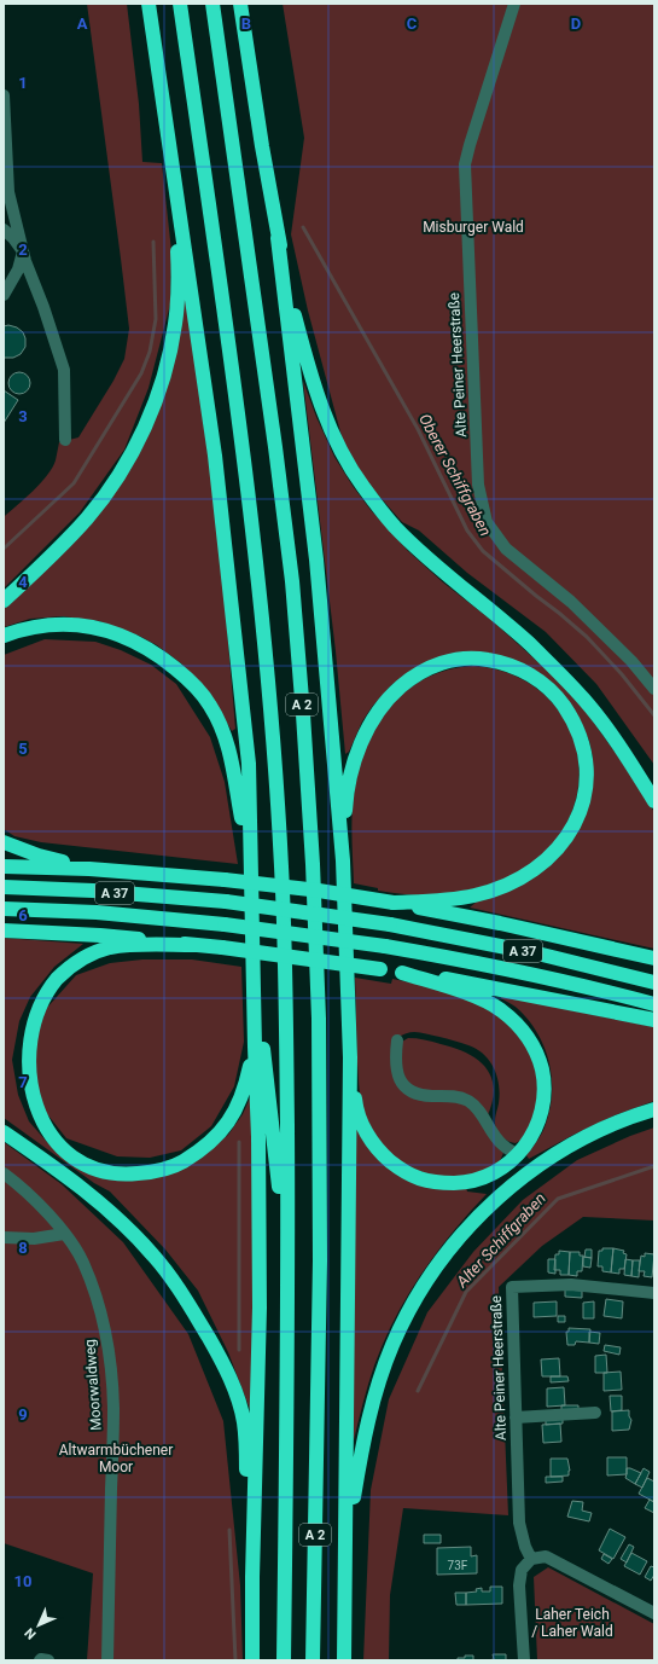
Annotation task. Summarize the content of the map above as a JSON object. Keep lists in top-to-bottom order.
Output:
{
  "streets": {
    "highway": ["A 2", "A 37"],
    "street": ["Alte Peiner Heerstraße", "Moorwaldweg"]
  },
  "water": ["Oberer Schiffgraben", "Alter Schiffgraben"],
  "parks": ["Misburger Wald", "Altwarmbüchener Moor", "Laher Teich / Laher Wald"],
  "house_numbers": ["73F"],
  "north": "bottom left",
  "grid": {
    "columns": [
      "A",
      "B",
      "C",
      "D"
    ],
    "rows": [
      "1",
      "2",
      "3",
      "4",
      "5",
      "6",
      "7",
      "8",
      "9",
      "10"
    ]
  }
}
